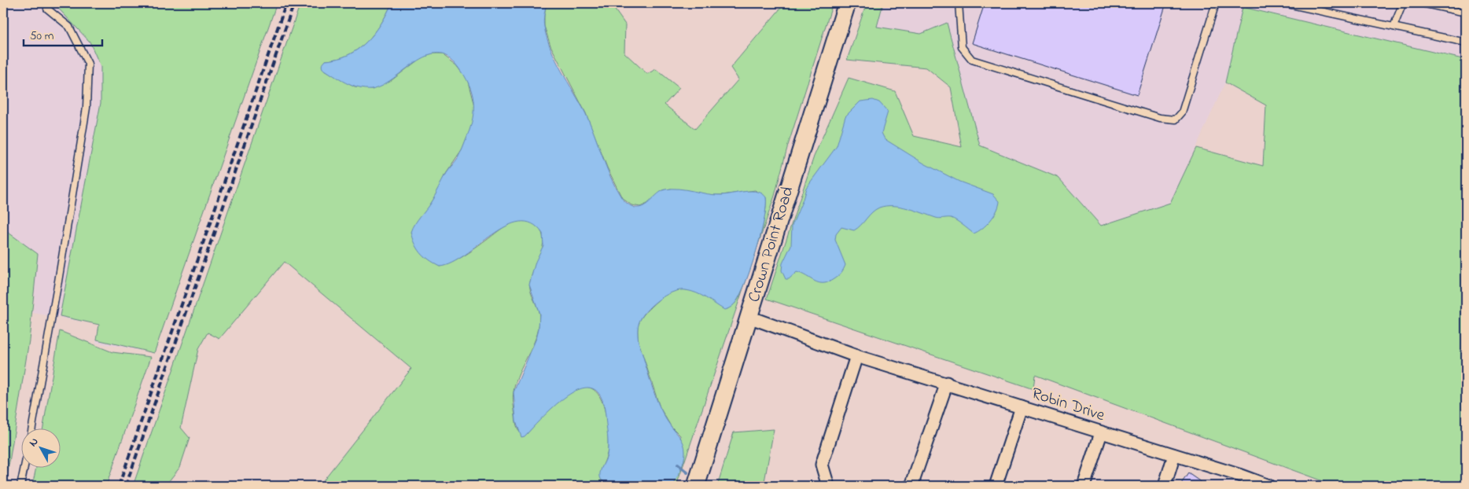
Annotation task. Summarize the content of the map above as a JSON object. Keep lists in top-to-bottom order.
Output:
{
  "streets": {
    "main road": ["Crown Point Road"],
    "street": ["Robin Drive"]
  },
  "crossings": [
    ["Crown Point Road", "Robin Drive"]
  ],
  "scale_bar": "50 m",
  "north": "top left"
}
